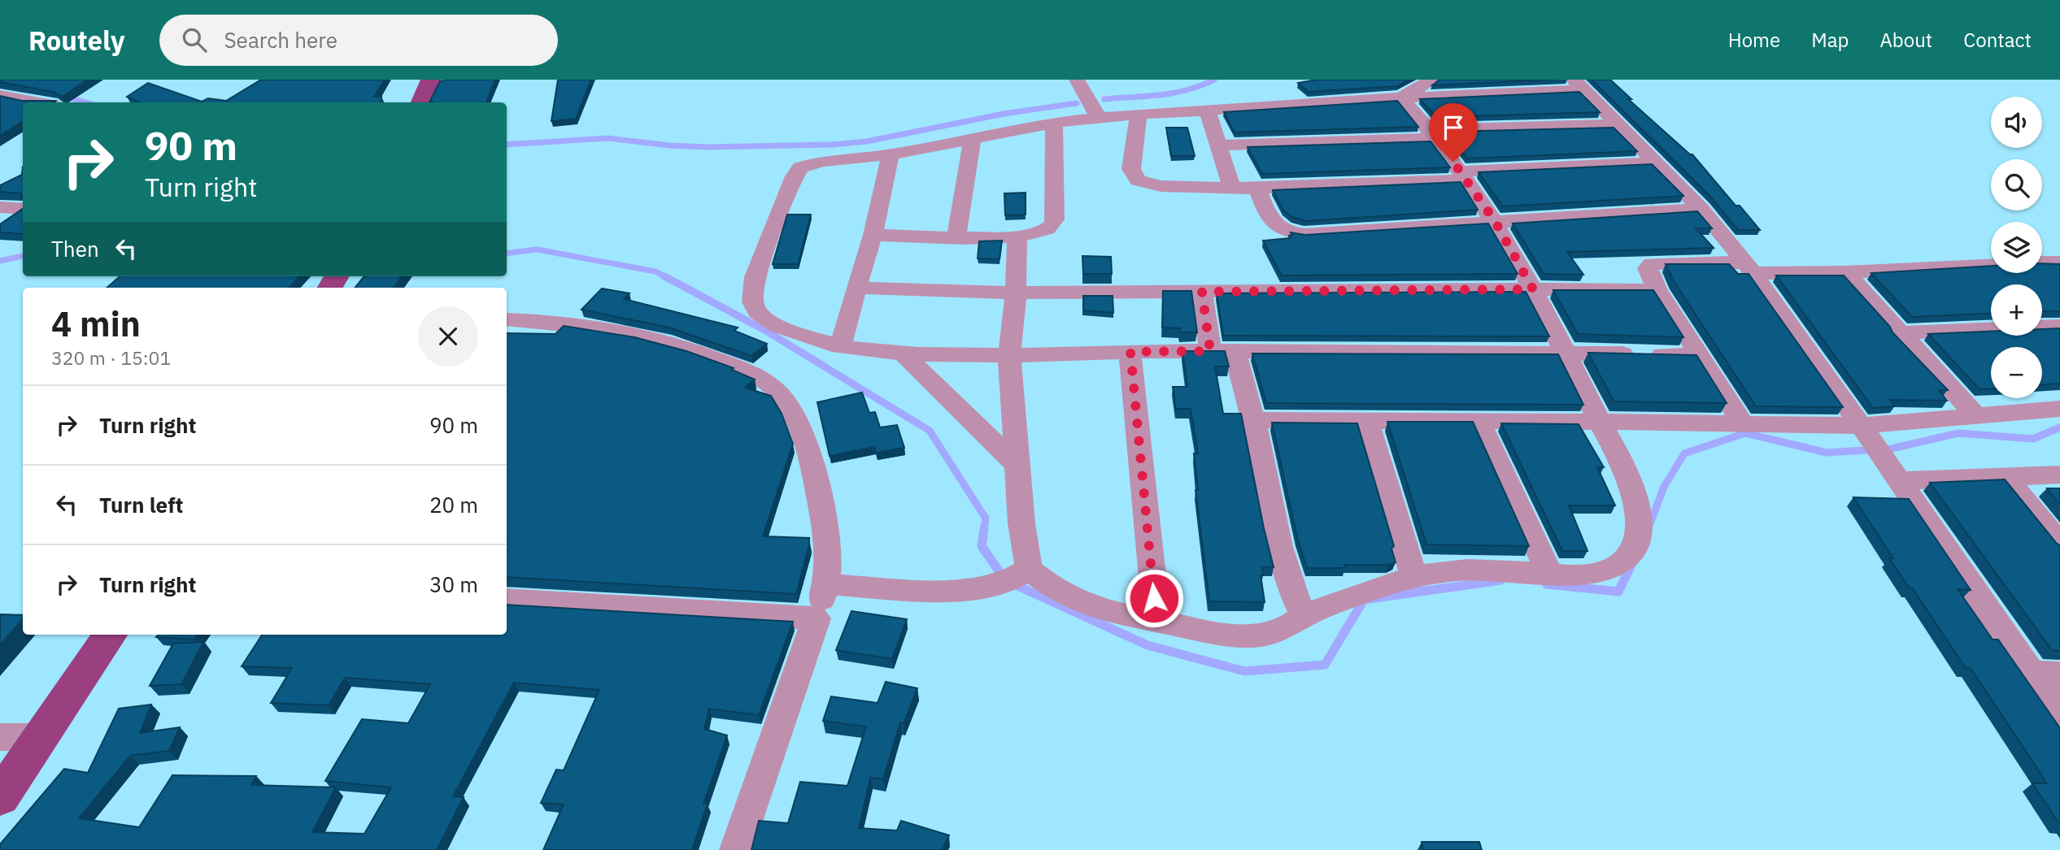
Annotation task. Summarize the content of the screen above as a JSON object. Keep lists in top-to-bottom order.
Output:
{
  "page": {
    "header": "Routely",
    "search": "Search here",
    "nav": [
      "Home",
      "Map",
      "About",
      "Contact"
    ],
    "map_buttons": ["+", "−"],
    "turn": ["90 m", "Turn right"],
    "then": "Then",
    "heading": ["4 min", "320 m · 15:01"],
    "list": [
      {
        "name": "Turn right",
        "value": "90 m"
      },
      {
        "name": "Turn left",
        "value": "20 m"
      },
      {
        "name": "Turn right",
        "value": "30 m"
      }
    ]
  }
}
